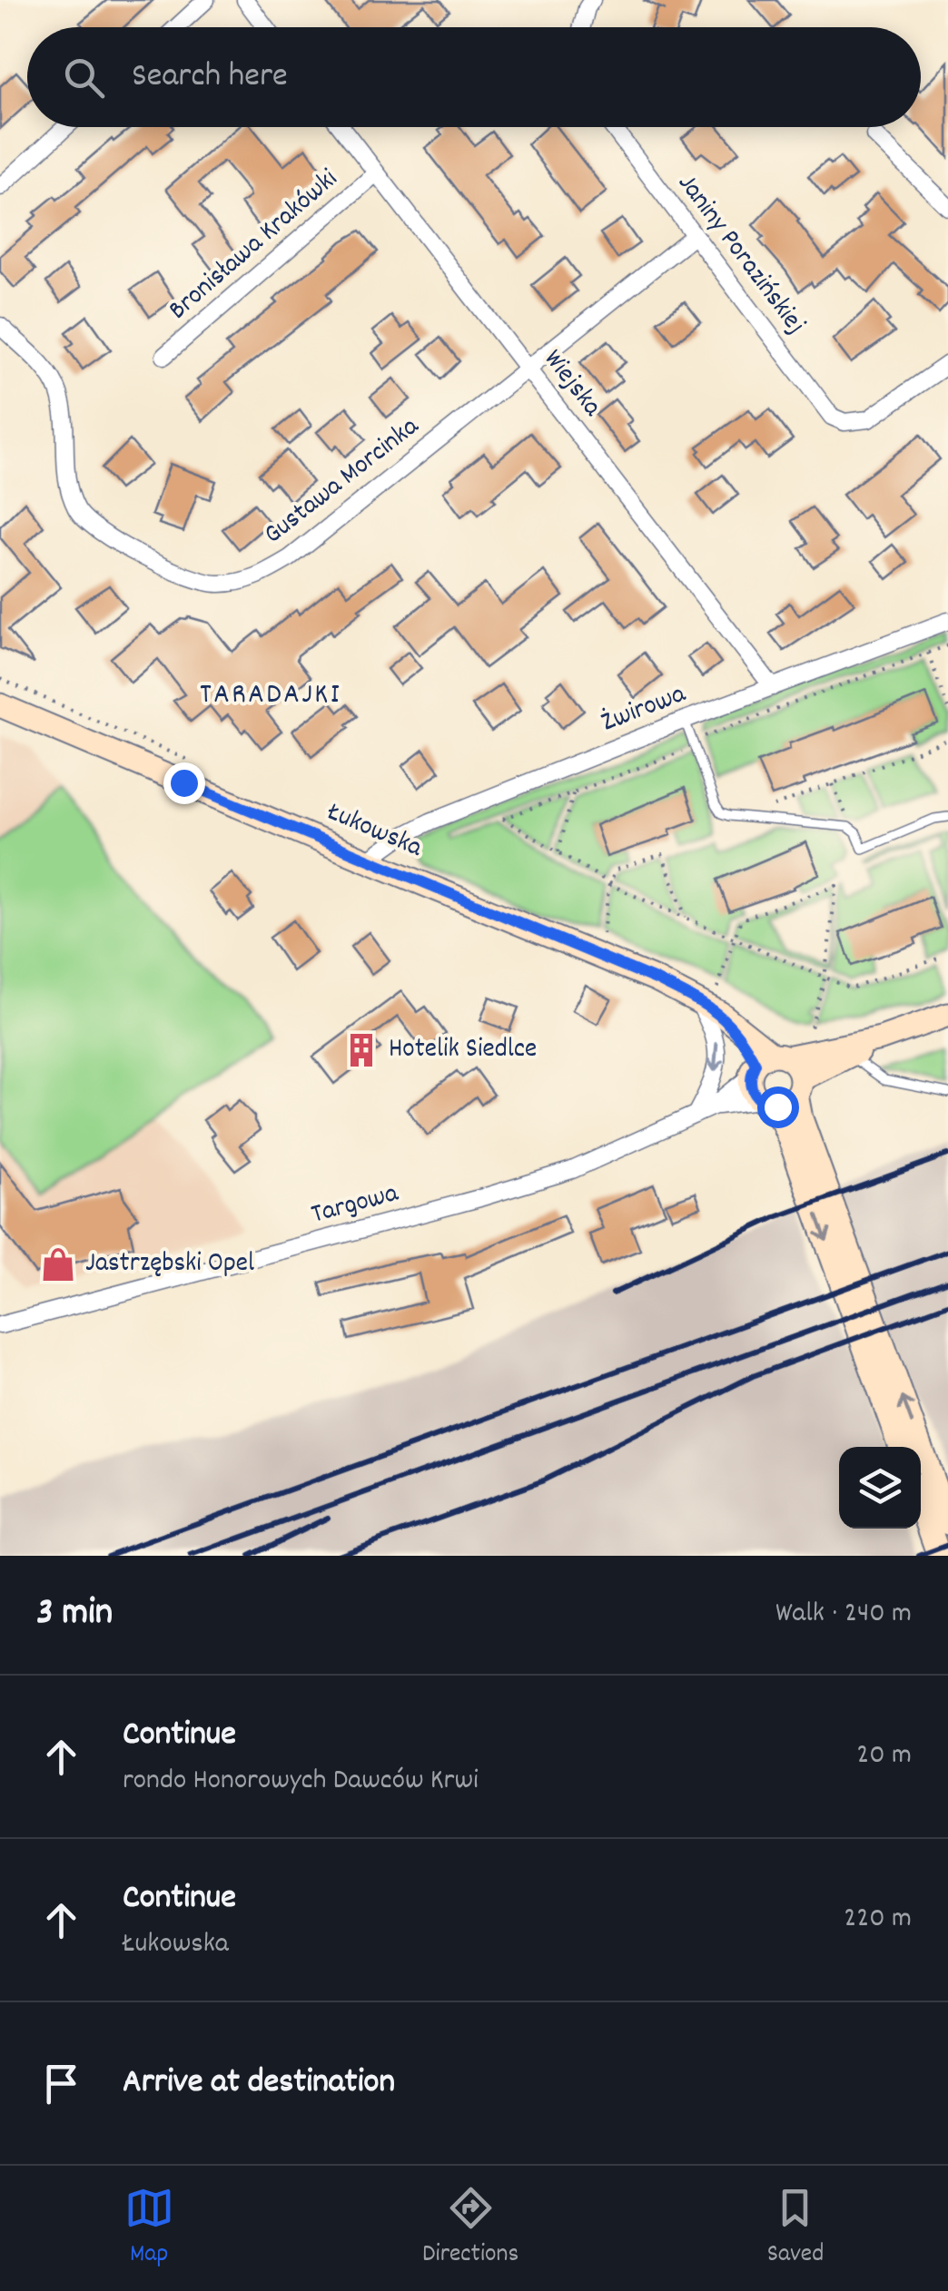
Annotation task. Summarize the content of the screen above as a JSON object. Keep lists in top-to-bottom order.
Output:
{
  "streets": {
    "main road": ["Łukowska"],
    "street": [
      "Bronisława Krakówki",
      "Janiny Porazińskiej",
      "Wiejska",
      "Gustawa Morcinka",
      "Żwirowa",
      "Targowa"
    ]
  },
  "crossings": [
    ["Bronisława Krakówki", "Wiejska"],
    ["Janiny Porazińskiej", "Gustawa Morcinka"],
    ["Wiejska", "Gustawa Morcinka"],
    ["Wiejska", "Żwirowa"],
    ["Żwirowa", "Łukowska"],
    ["Łukowska", "Targowa"]
  ],
  "districts": ["TARADAJKI"],
  "places": {
    "building": ["Hotelik Siedlce"],
    "shop": ["Jastrzębski Opel"]
  },
  "page": {
    "search": "Search here",
    "heading": ["3 min", "Walk · 240 m"],
    "list": [
      ["Continue", "rondo Honorowych Dawców Krwi", "20 m"],
      ["Continue", "Łukowska", "220 m"],
      "Arrive at destination"
    ],
    "nav": ["Map", "Directions", "Saved"]
  }
}
